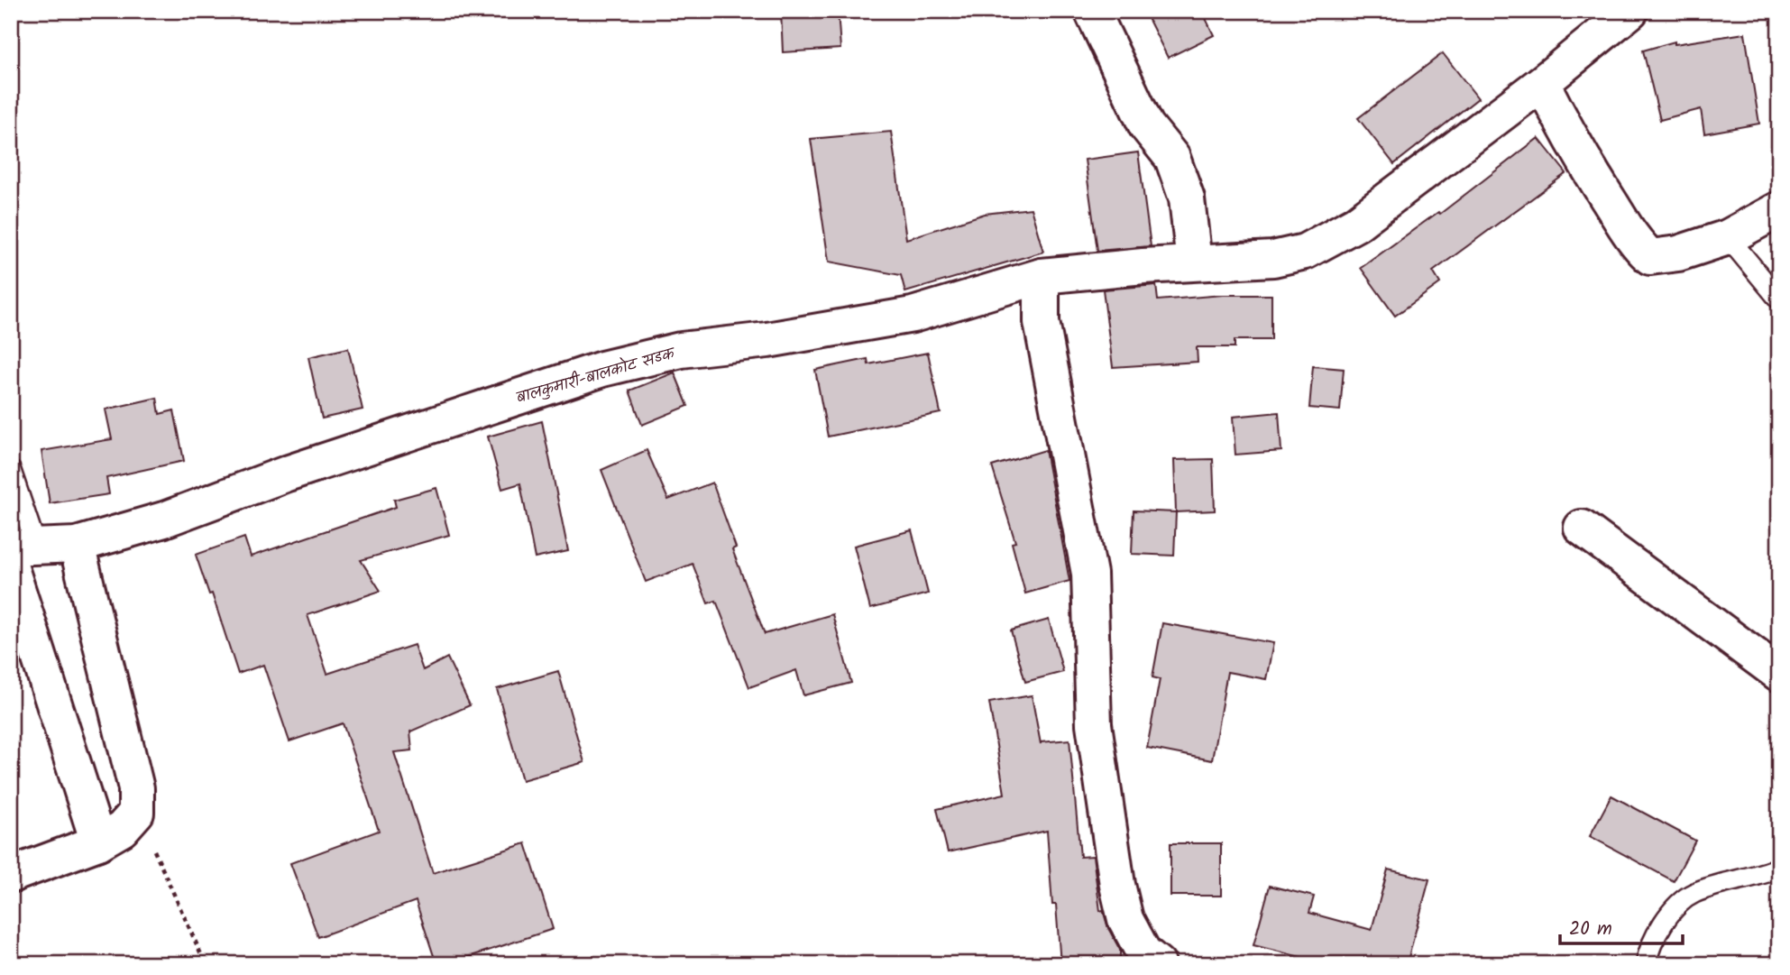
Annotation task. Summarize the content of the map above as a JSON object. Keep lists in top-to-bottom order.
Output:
{
  "streets": {
    "street": ["बालकुमारी-बालकोट सडक"]
  },
  "scale_bar": "20 m"
}
